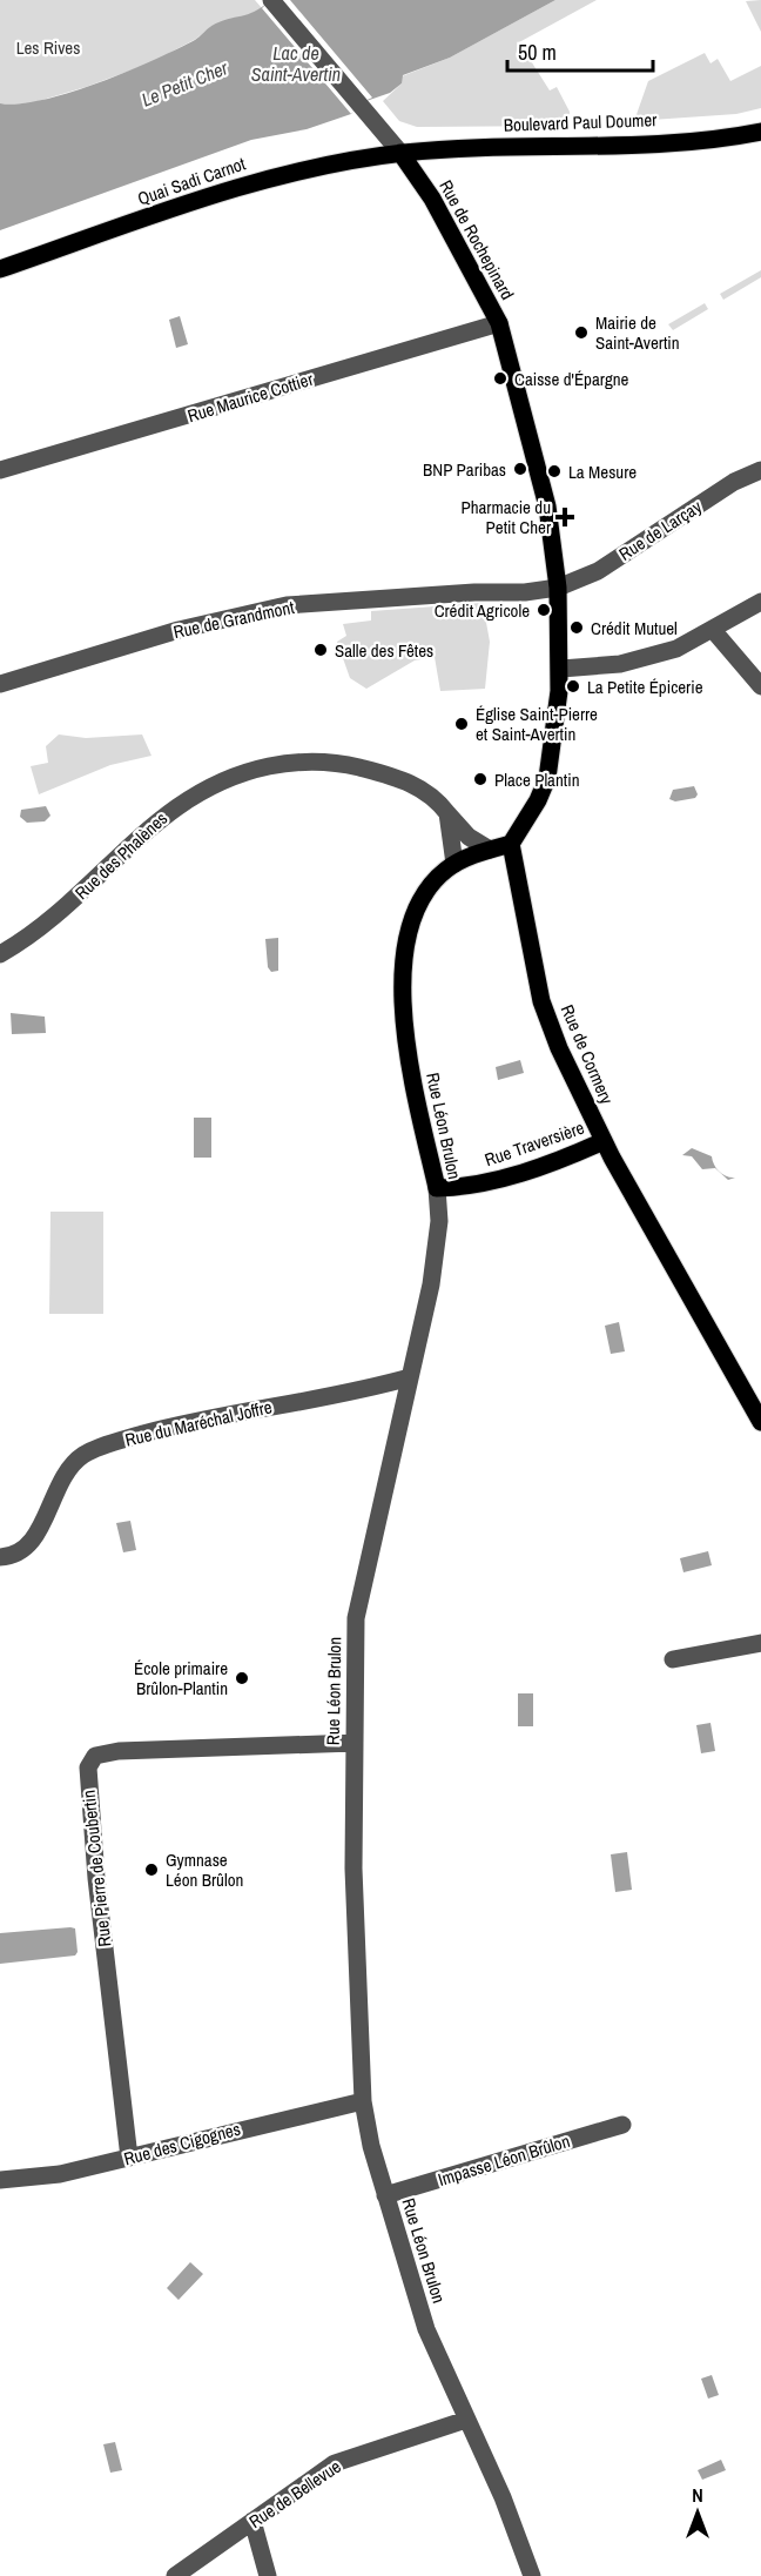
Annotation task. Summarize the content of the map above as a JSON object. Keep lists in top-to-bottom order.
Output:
{
  "streets": {
    "main road": [
      "Boulevard Paul Doumer",
      "Quai Sadi Carnot",
      "Rue de Rochepinard",
      "Rue de Cormery",
      "Rue Léon Brulon",
      "Rue Traversière"
    ],
    "street": [
      "Rue Maurice Cottier",
      "Rue de Larçay",
      "Rue de Grandmont",
      "Rue des Phalènes",
      "Rue du Maréchal Joffre",
      "Rue Pierre de Coubertin",
      "Rue des Cigognes",
      "Impasse Léon Brûlon",
      "Rue de Bellevue"
    ]
  },
  "crossings": [
    ["Boulevard Paul Doumer", "Quai Sadi Carnot"],
    ["Boulevard Paul Doumer", "Rue de Rochepinard"],
    ["Quai Sadi Carnot", "Rue de Rochepinard"],
    ["Rue de Rochepinard", "Rue Maurice Cottier"],
    ["Rue de Rochepinard", "Rue de Larçay"],
    ["Rue de Rochepinard", "Rue de Grandmont"],
    ["Rue de Larçay", "Rue de Grandmont"],
    ["Rue des Phalènes", "Rue Léon Brulon"],
    ["Rue de Cormery", "Rue Léon Brulon"],
    ["Rue de Cormery", "Rue Traversière"],
    ["Rue Léon Brulon", "Rue Traversière"],
    ["Rue Léon Brulon", "Rue du Maréchal Joffre"],
    ["Rue Léon Brulon", "Rue Pierre de Coubertin"],
    ["Rue Léon Brulon", "Rue des Cigognes"],
    ["Rue Léon Brulon", "Impasse Léon Brûlon"],
    ["Rue Léon Brulon", "Rue de Bellevue"],
    ["Rue Pierre de Coubertin", "Rue des Cigognes"]
  ],
  "water": ["Lac de Saint-Avertin", "Le Petit Cher"],
  "parks": ["Les Rives"],
  "places": {
    "other": [
      "Mairie de Saint-Avertin",
      "Caisse d'Épargne",
      "BNP Paribas",
      "La Mesure",
      "Crédit Agricole",
      "Crédit Mutuel",
      "Salle des Fêtes",
      "La Petite Épicerie",
      "Église Saint-Pierre et Saint-Avertin",
      "Place Plantin",
      "École primaire Brûlon-Plantin",
      "Gymnase Léon Brûlon"
    ],
    "health": ["Pharmacie du Petit Cher"]
  },
  "scale_bar": "50 m",
  "north": "top"
}
